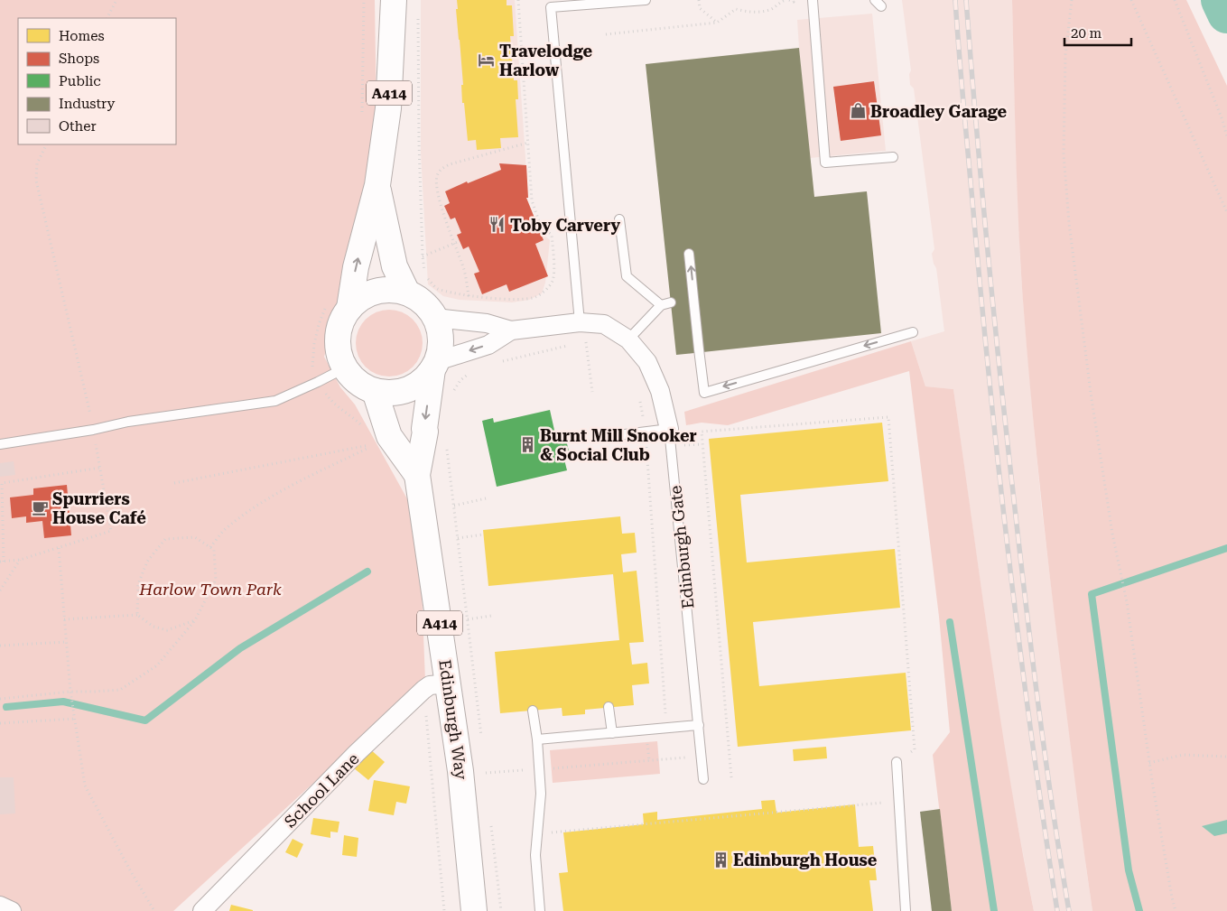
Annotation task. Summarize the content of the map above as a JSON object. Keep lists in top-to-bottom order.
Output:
{
  "streets": {
    "highway": ["A414", "Edinburgh Way"],
    "street": ["Edinburgh Gate", "School Lane"]
  },
  "crossings": [
    ["A414", "Edinburgh Gate"],
    ["A414", "Edinburgh Way"],
    ["Edinburgh Gate", "Edinburgh Way"],
    ["Edinburgh Way", "School Lane"]
  ],
  "parks": ["Harlow Town Park"],
  "places": {
    "hotel": ["Travelodge Harlow"],
    "shop": ["Broadley Garage"],
    "restaurant": ["Toby Carvery"],
    "building": ["Burnt Mill Snooker & Social Club", "Edinburgh House"],
    "cafe": ["Spurriers House Café"]
  },
  "legend": [
    "Homes",
    "Shops",
    "Public",
    "Industry",
    "Other"
  ],
  "scale_bar": "20 m"
}
